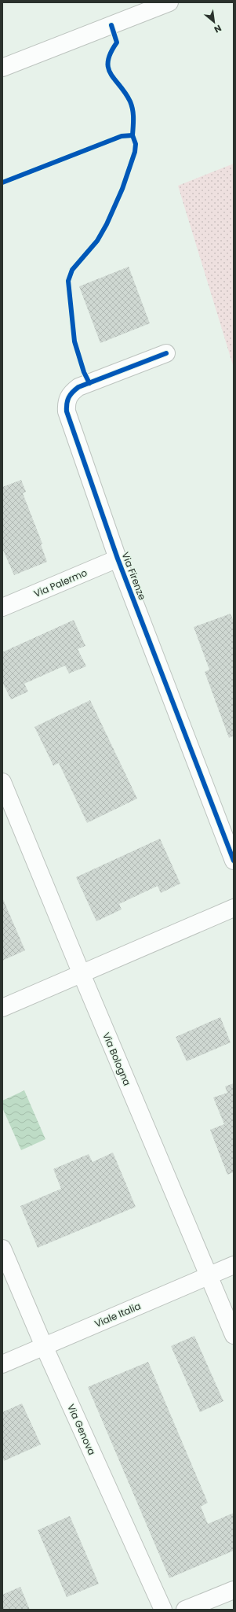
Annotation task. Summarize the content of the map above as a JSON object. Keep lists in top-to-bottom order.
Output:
{
  "streets": {
    "street": [
      "Via Firenze",
      "Via Palermo",
      "Via Bologna",
      "Viale Italia",
      "Via Genova"
    ]
  },
  "crossings": [
    ["Via Firenze", "Via Palermo"],
    ["Via Bologna", "Viale Italia"],
    ["Viale Italia", "Via Genova"]
  ],
  "north": "bottom right"
}
